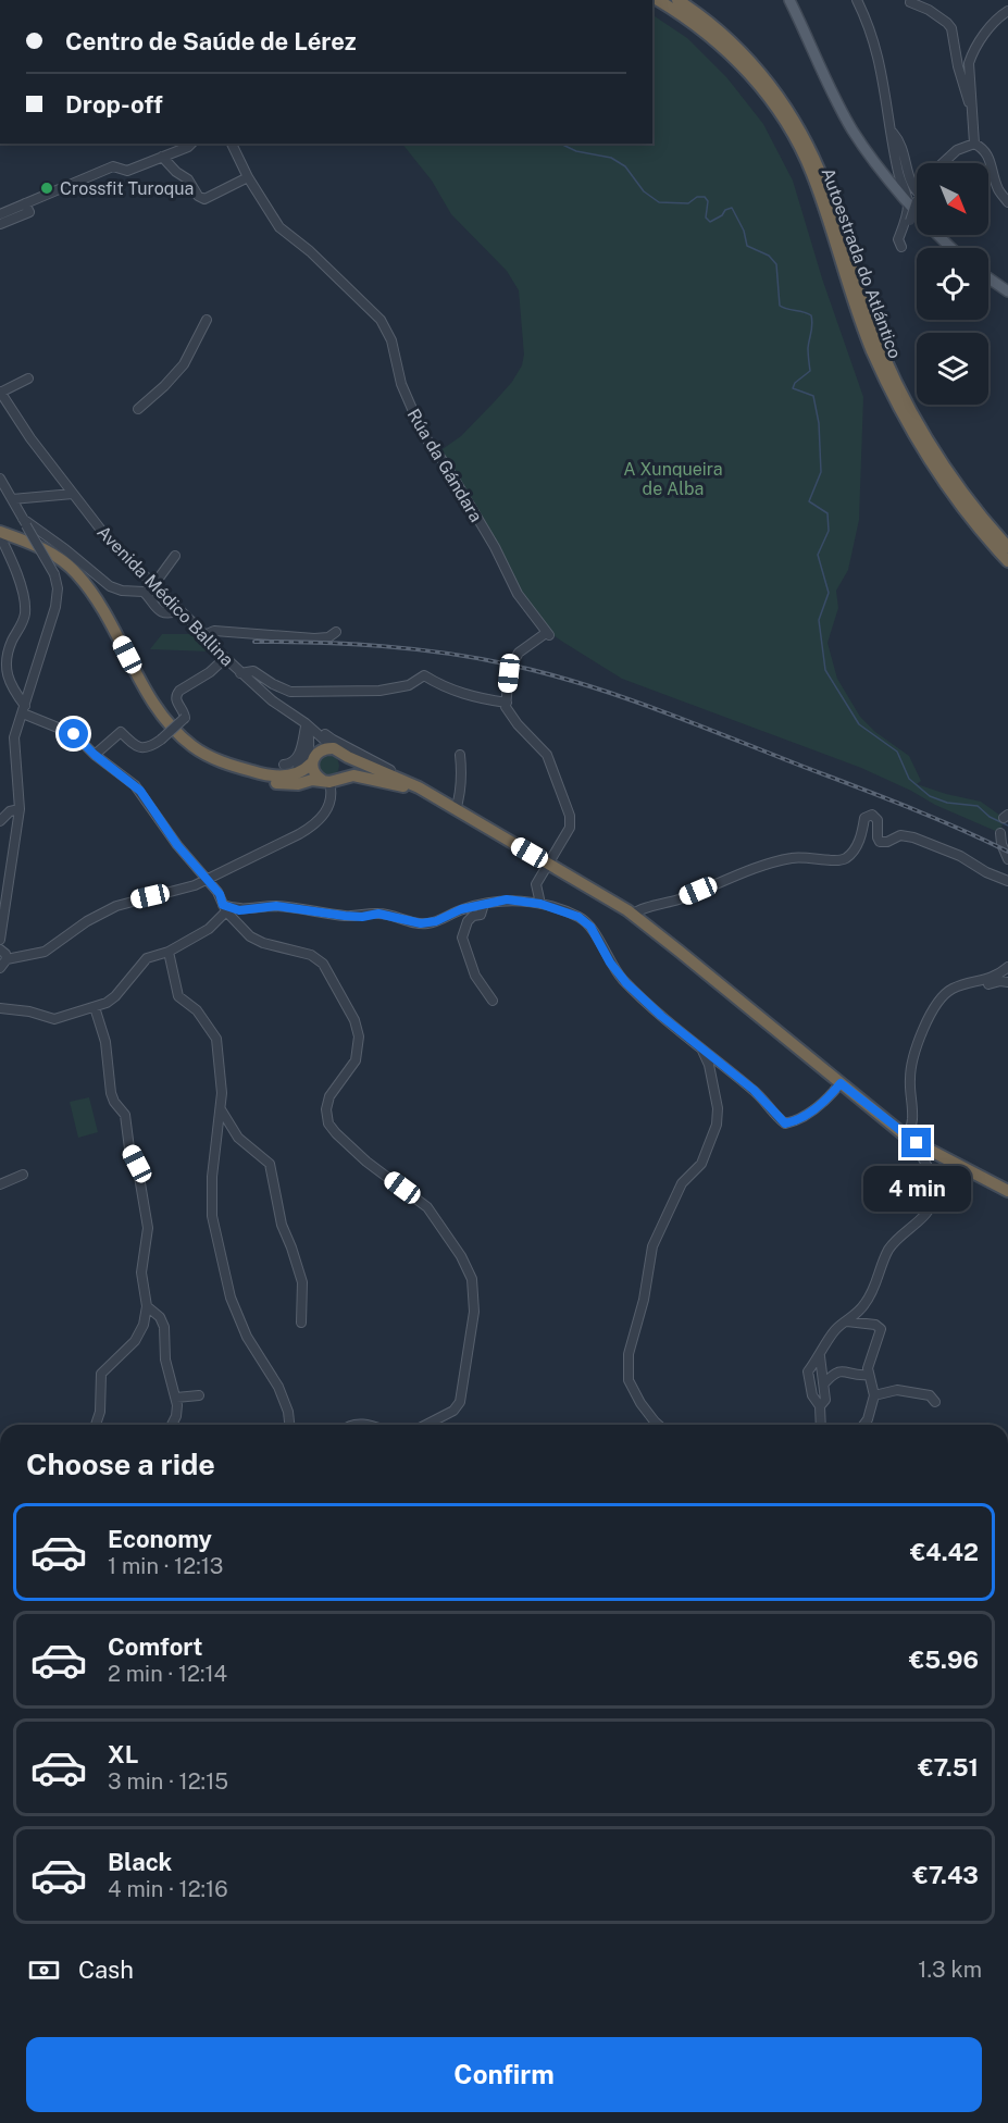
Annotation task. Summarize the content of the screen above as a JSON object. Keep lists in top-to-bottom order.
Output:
{
  "streets": {
    "highway": ["Autoestrada do Atlántico"],
    "street": ["Rúa da Gándara", "Avenida Médico Ballina"]
  },
  "parks": ["A Xunqueira de Alba"],
  "places": ["Crossfit Turoqua"],
  "north": "bottom right",
  "page": {
    "banner": ["Centro de Saúde de Lérez", "Drop-off"],
    "bubble": "4 min",
    "heading": "Choose a ride",
    "list": [
      {
        "name": "Economy",
        "note": "1 min · 12:13",
        "value": "€4.42"
      },
      {
        "name": "Comfort",
        "note": "2 min · 12:14",
        "value": "€5.96"
      },
      {
        "name": "XL",
        "note": "3 min · 12:15",
        "value": "€7.51"
      },
      {
        "name": "Black",
        "note": "4 min · 12:16",
        "value": "€7.43"
      }
    ],
    "pay": ["Cash", "1.3 km"],
    "buttons": "Confirm"
  }
}
